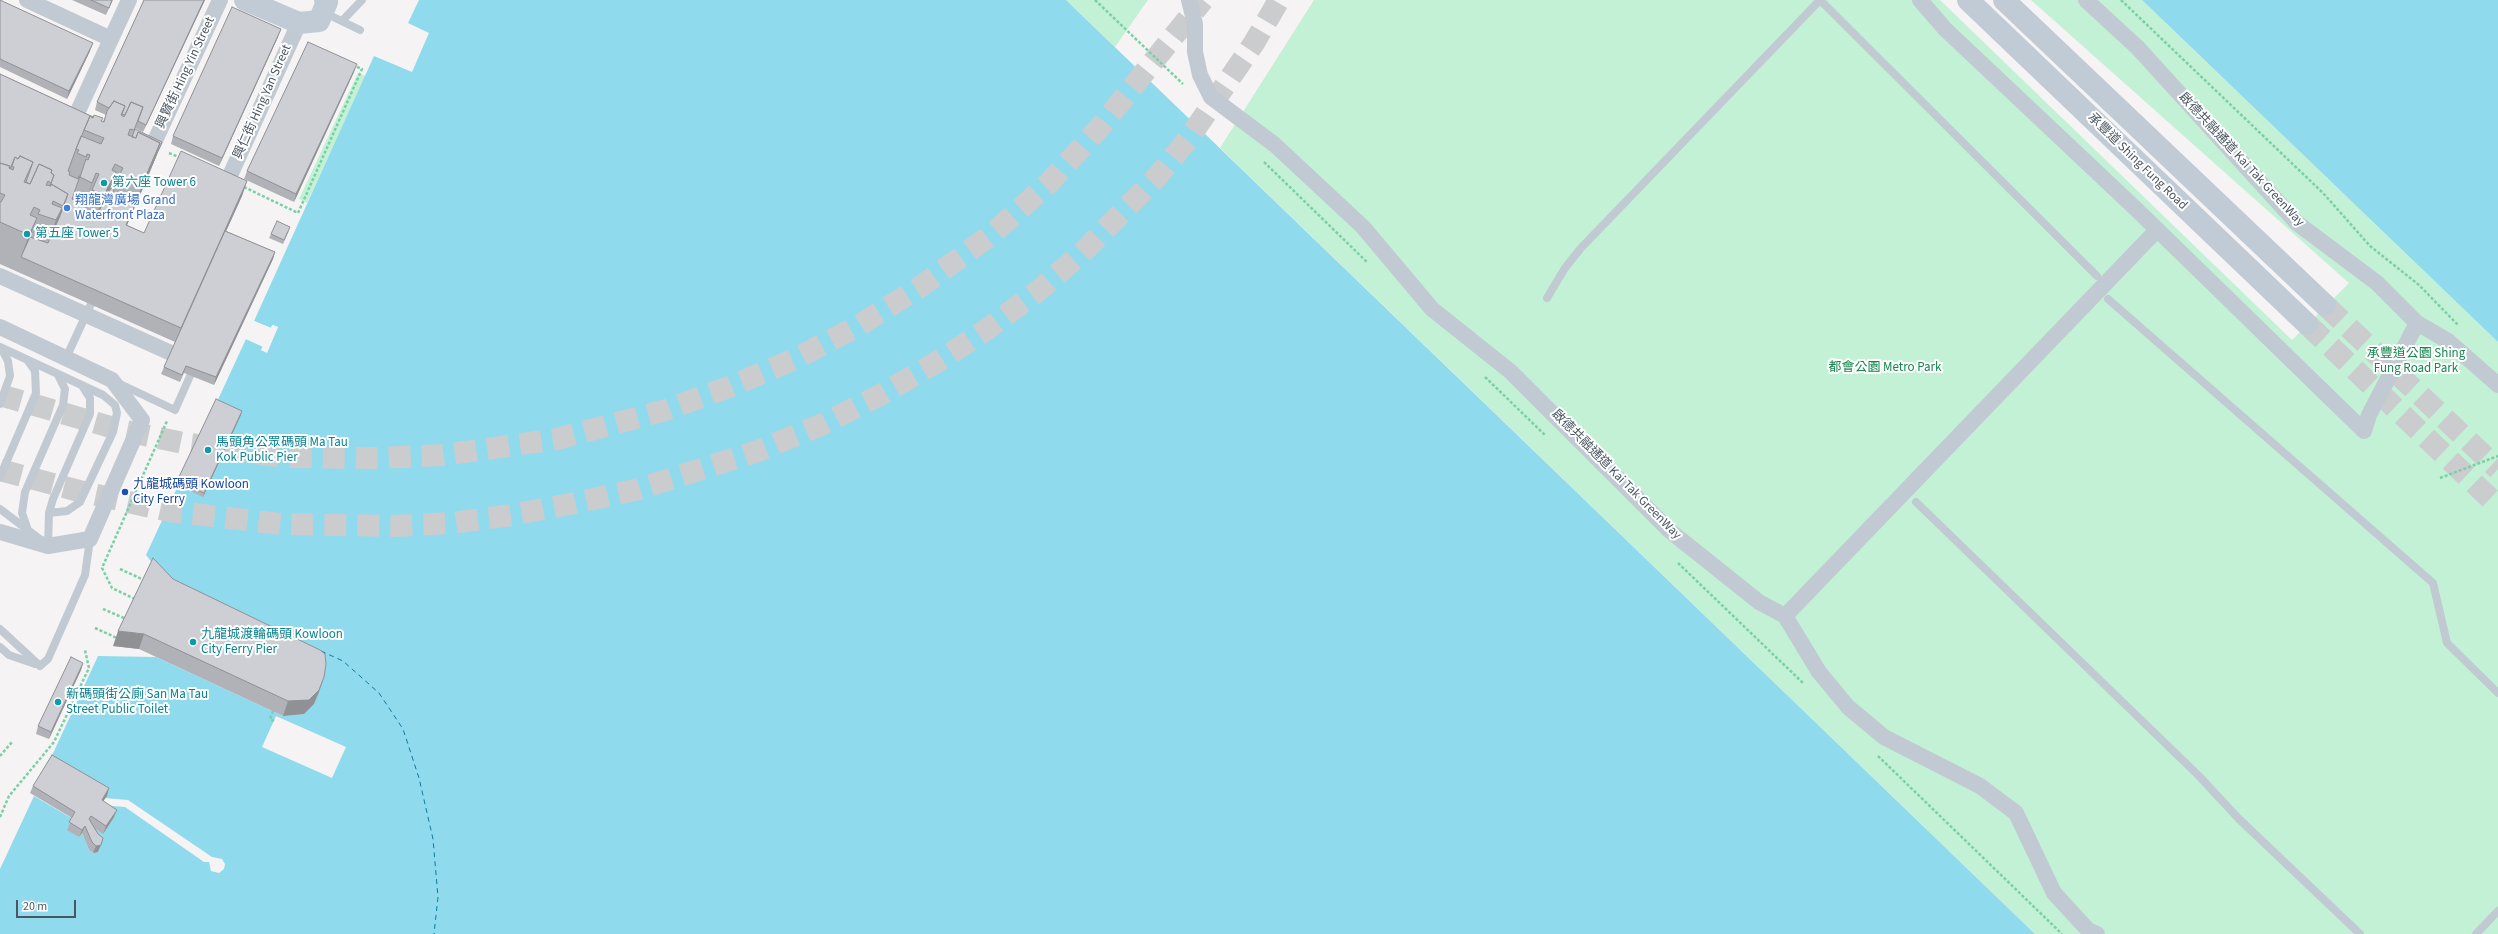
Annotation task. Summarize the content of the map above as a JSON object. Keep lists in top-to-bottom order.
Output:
{
  "streets": {
    "main road": ["承豐道 Shing Fung Road"],
    "street": ["興賢街 Hing Yin Street", "興仁街 Hing Yan Street", "啟德共融通道 Kai Tak GreenWay"]
  },
  "parks": ["承豐道公園 Shing Fung Road Park", "都會公園 Metro Park"],
  "places": [
    "第六座 Tower 6",
    "翔龍灣廣場 Grand Waterfront Plaza",
    "第五座 Tower 5",
    "馬頭角公眾碼頭 Ma Tau Kok Public Pier",
    "九龍城碼頭 Kowloon City Ferry",
    "九龍城渡輪碼頭 Kowloon City Ferry Pier",
    "新碼頭街公廁 San Ma Tau Street Public Toilet"
  ],
  "scale_bar": "20 m"
}
